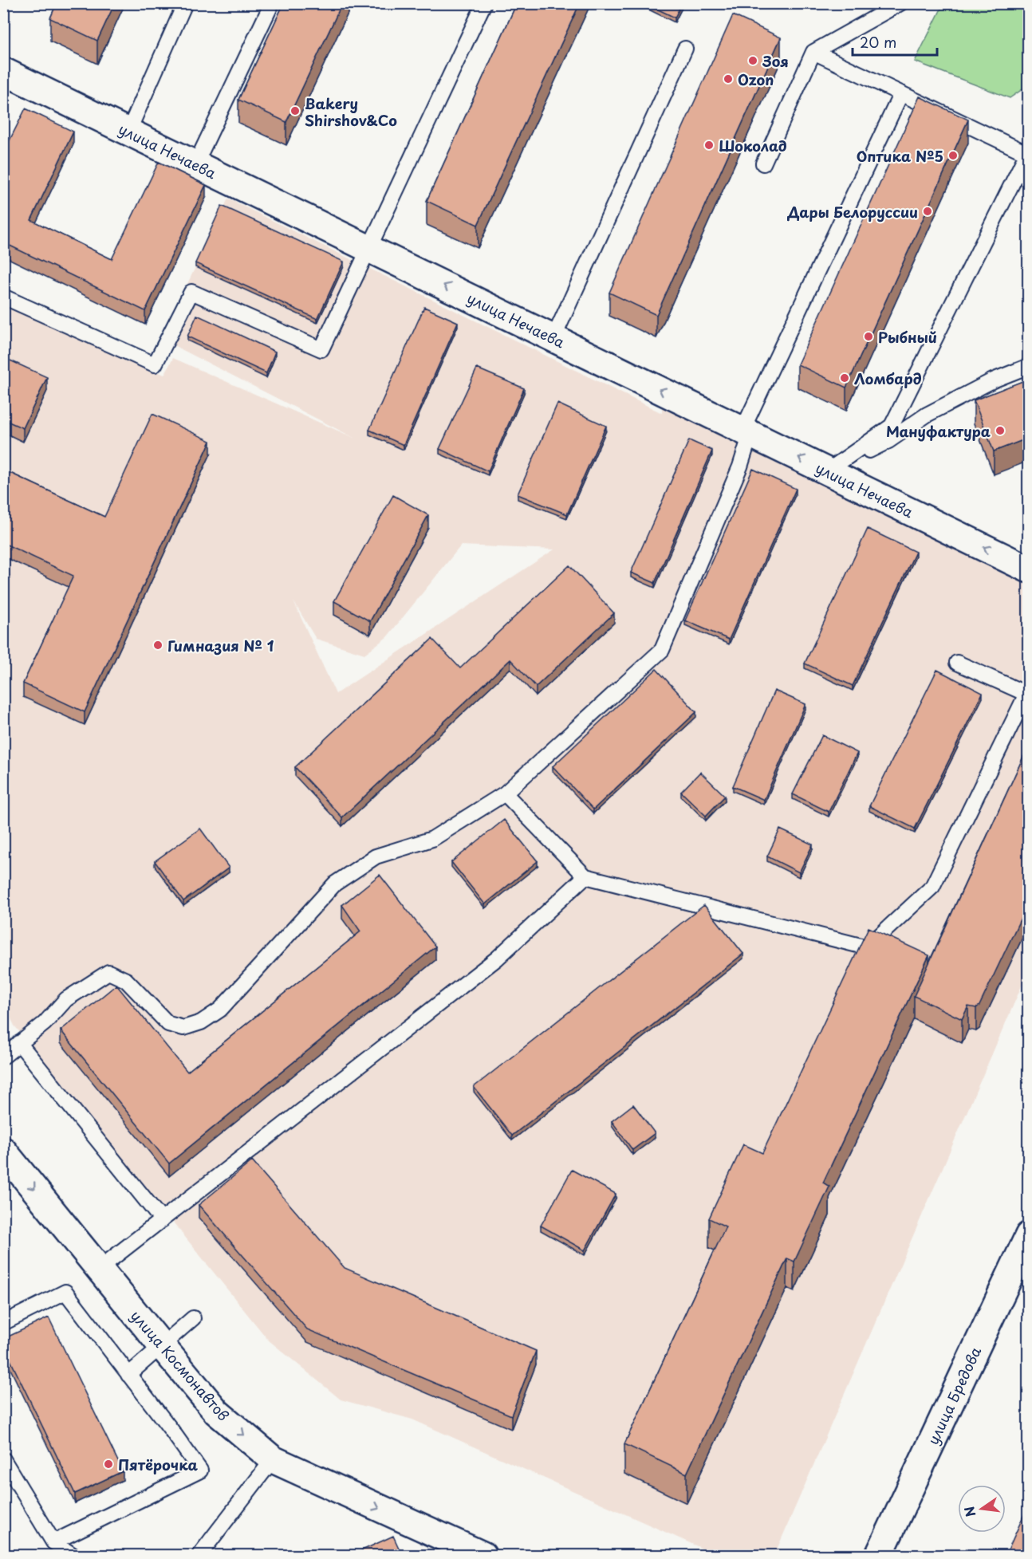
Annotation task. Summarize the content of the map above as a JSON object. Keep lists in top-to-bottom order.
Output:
{
  "streets": {
    "street": ["улица Нечаева", "улица Космонавтов", "улица Бредова"]
  },
  "one_way": ["улица Нечаева", "улица Космонавтов"],
  "places": [
    "Зоя",
    "Ozon",
    "Bakery Shirshov&Co",
    "Шоколад",
    "Оптика №5",
    "Дары Белоруссии",
    "Рыбный",
    "Ломбард",
    "Мануфактура",
    "Гимназия № 1",
    "Пятёрочка"
  ],
  "scale_bar": "20 m",
  "north": "left"
}
